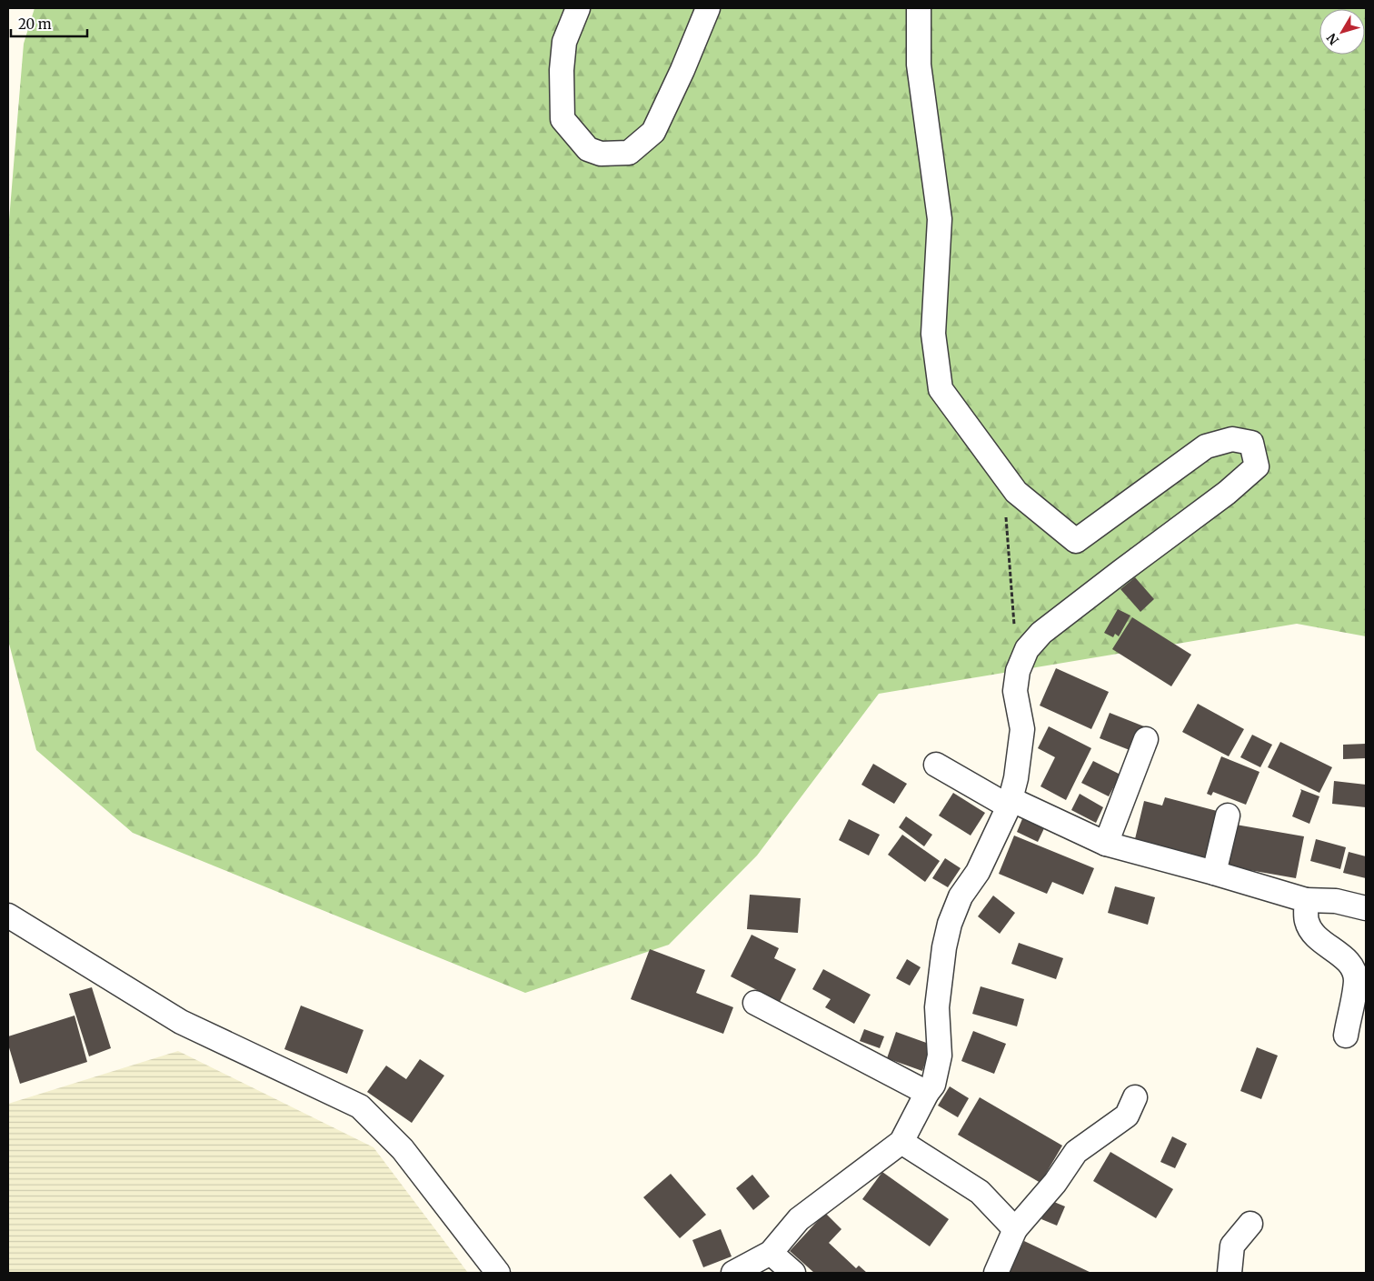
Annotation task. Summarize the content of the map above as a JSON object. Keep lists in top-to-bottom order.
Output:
{
  "scale_bar": "20 m",
  "north": "bottom left"
}
